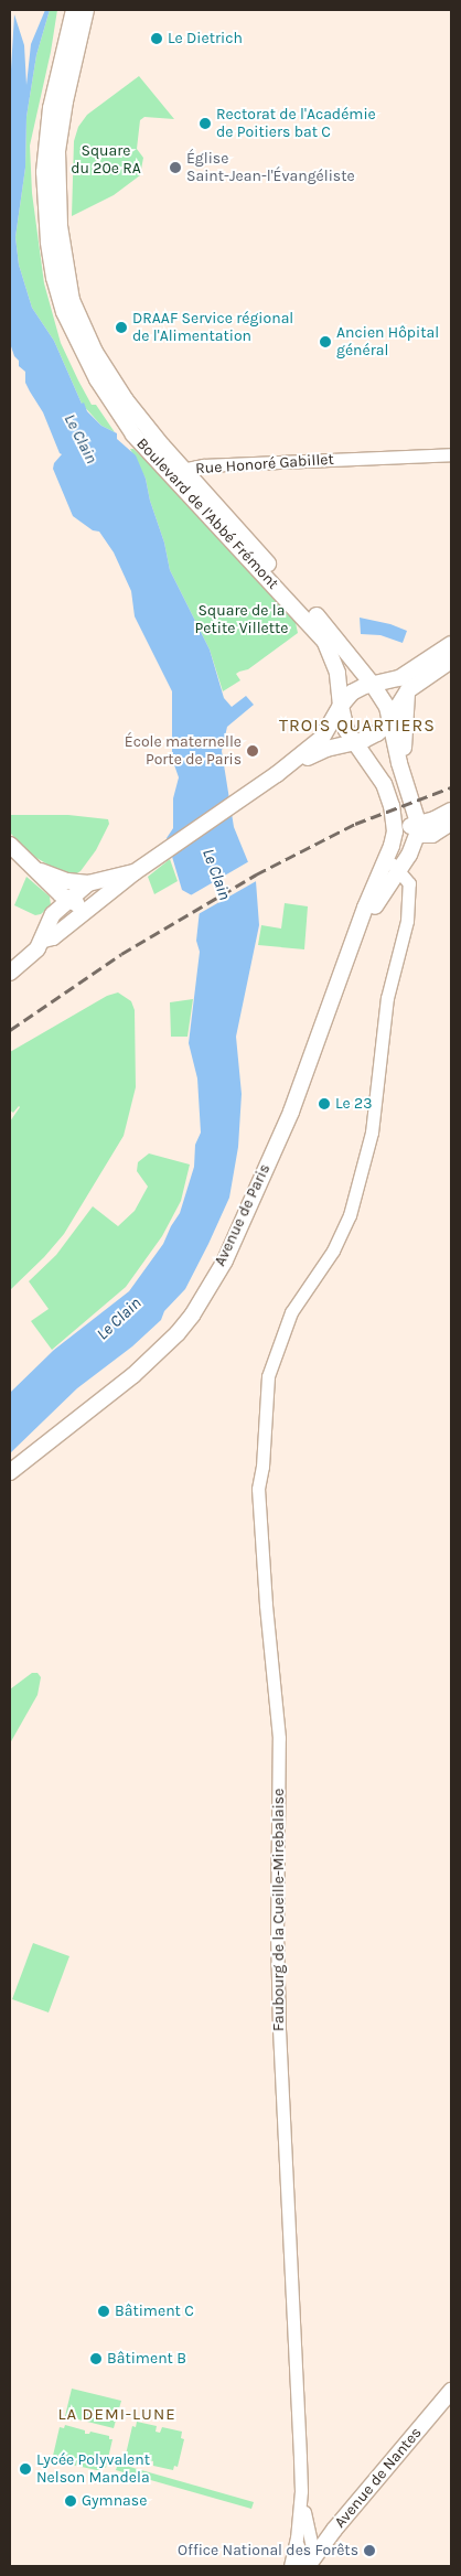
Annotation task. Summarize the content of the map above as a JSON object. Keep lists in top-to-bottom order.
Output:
{
  "streets": {
    "main road": ["Boulevard de l'Abbé Frémont", "Avenue de Paris", "Avenue de Nantes"],
    "street": ["Rue Honoré Gabillet", "Faubourg de la Cueille-Mirebalaise"]
  },
  "crossings": [
    ["Rue Honoré Gabillet", "Boulevard de l'Abbé Frémont"],
    ["Boulevard de l'Abbé Frémont", "Avenue de Paris"],
    ["Avenue de Paris", "Faubourg de la Cueille-Mirebalaise"]
  ],
  "districts": ["TROIS QUARTIERS", "LA DEMI-LUNE"],
  "water": ["Le Clain"],
  "parks": ["Square du 20e RA", "Square de la Petite Villette"],
  "places": [
    "Le Dietrich",
    "Rectorat de l'Académie de Poitiers bat C",
    "Église Saint-Jean-l'Évangéliste",
    "DRAAF Service régional de l'Alimentation",
    "Ancien Hôpital général",
    "École maternelle Porte de Paris",
    "Le 23",
    "Bâtiment C",
    "Bâtiment B",
    "Lycée Polyvalent Nelson Mandela",
    "Gymnase",
    "Office National des Forêts"
  ]
}
